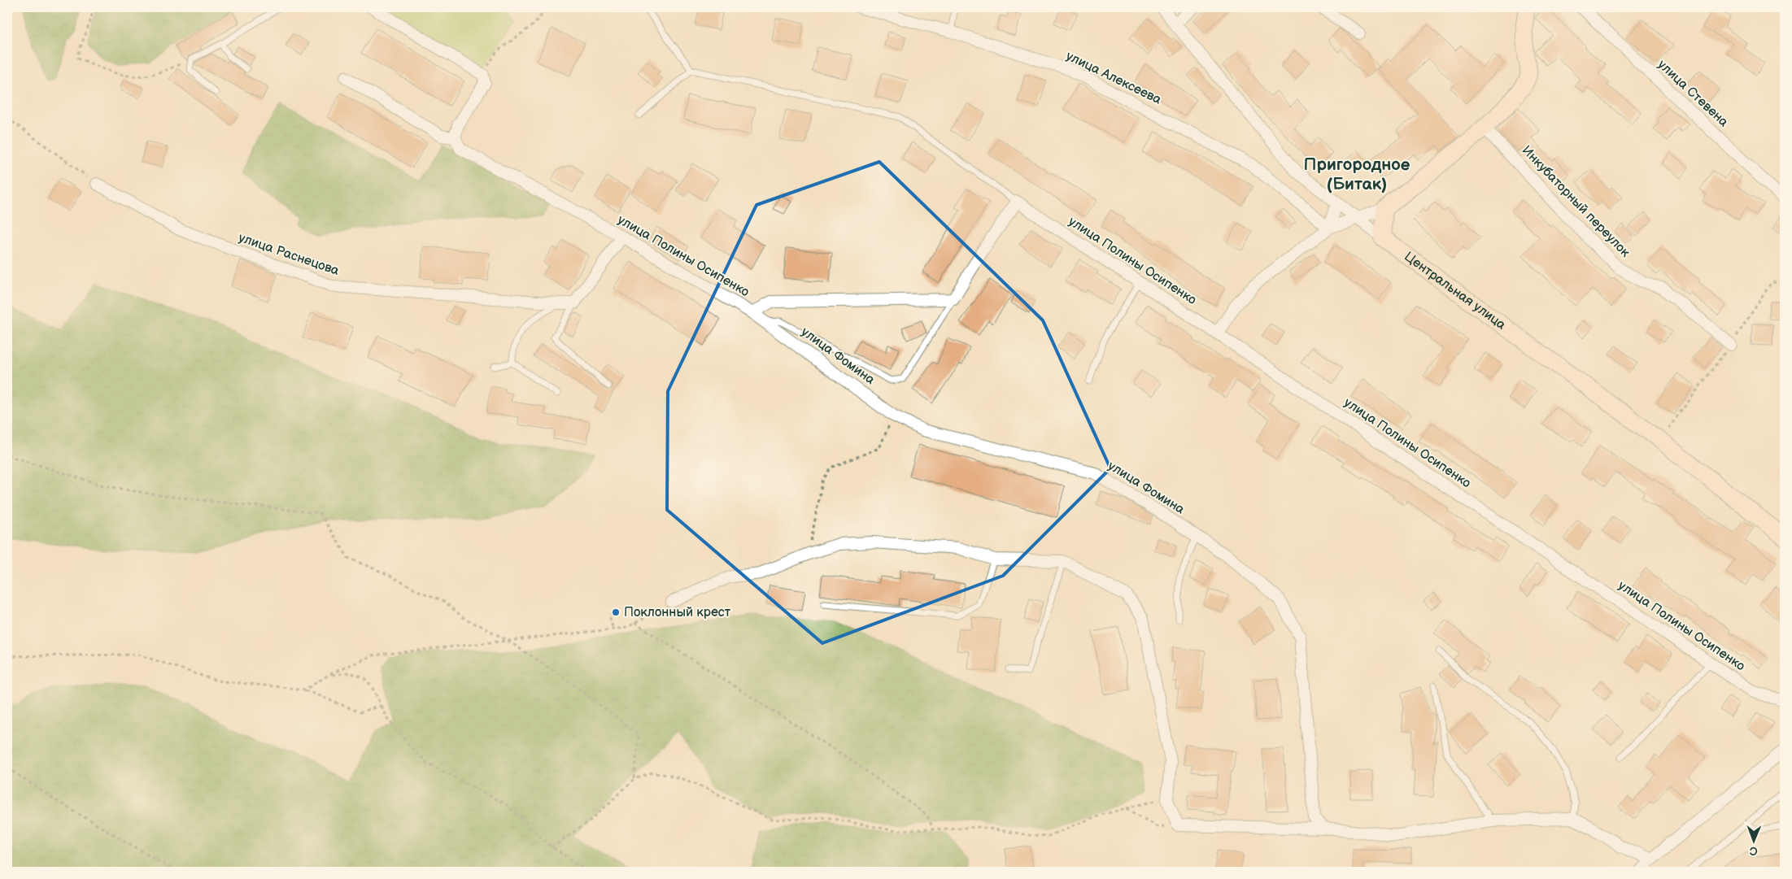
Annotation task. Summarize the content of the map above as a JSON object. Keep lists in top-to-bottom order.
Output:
{
  "streets": {
    "street": [
      "улица Алексеева",
      "улица Стевена",
      "Инкубаторный переулок",
      "улица Раснецова",
      "улица Полины Осипенко",
      "Центральная улица",
      "улица Фомина"
    ]
  },
  "crossings": [
    ["улица Полины Осипенко", "улица Фомина"]
  ],
  "districts": ["Пригородное (Битак)"],
  "places": ["Поклонный крест"],
  "north": "bottom"
}
